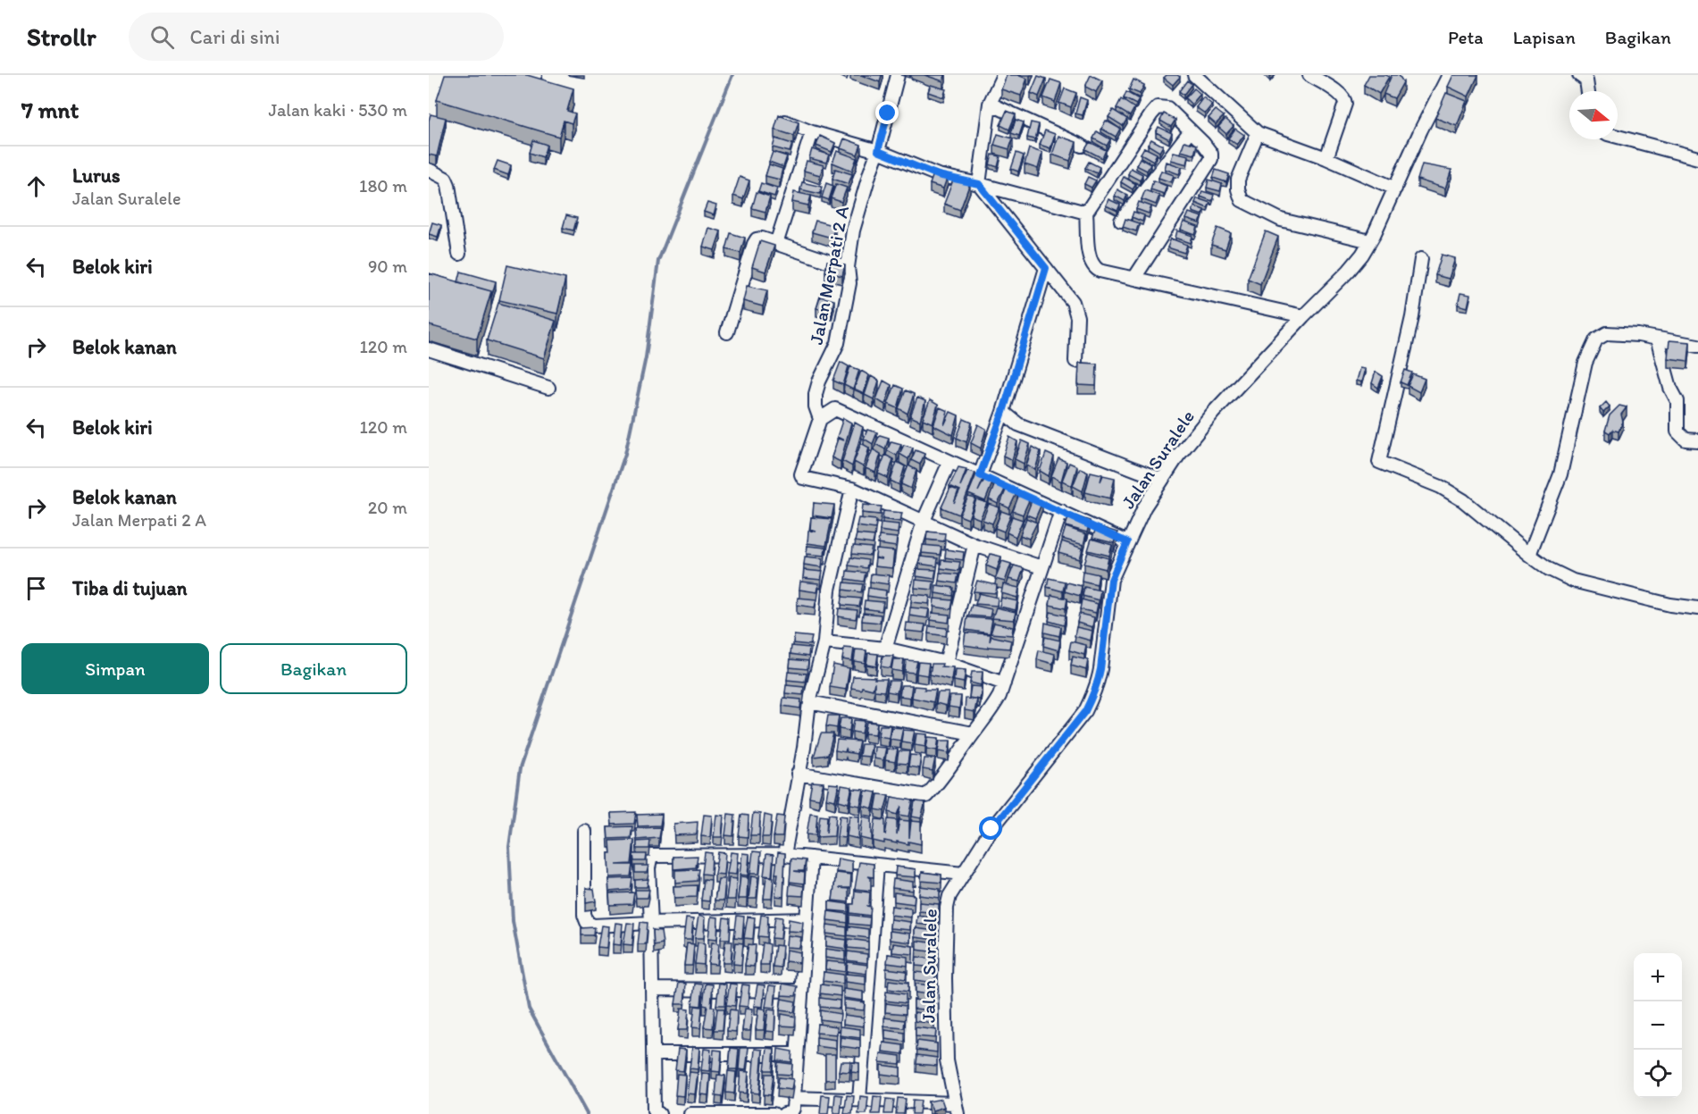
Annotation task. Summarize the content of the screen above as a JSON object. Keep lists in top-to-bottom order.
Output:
{
  "streets": {
    "street": ["Jalan Merpati 2 A", "Jalan Suralele"]
  },
  "north": "right",
  "page": {
    "header": "Strollr",
    "search": "Cari di sini",
    "nav": ["Peta", "Lapisan", "Bagikan"],
    "heading": ["7 mnt", "Jalan kaki · 530 m"],
    "list": [
      ["Lurus", "Jalan Suralele", "180 m"],
      ["Belok kiri", "90 m"],
      ["Belok kanan", "120 m"],
      ["Belok kiri", "120 m"],
      ["Belok kanan", "Jalan Merpati 2 A", "20 m"],
      "Tiba di tujuan"
    ],
    "buttons": ["Simpan", "Bagikan"],
    "map_buttons": ["+", "−"]
  }
}
